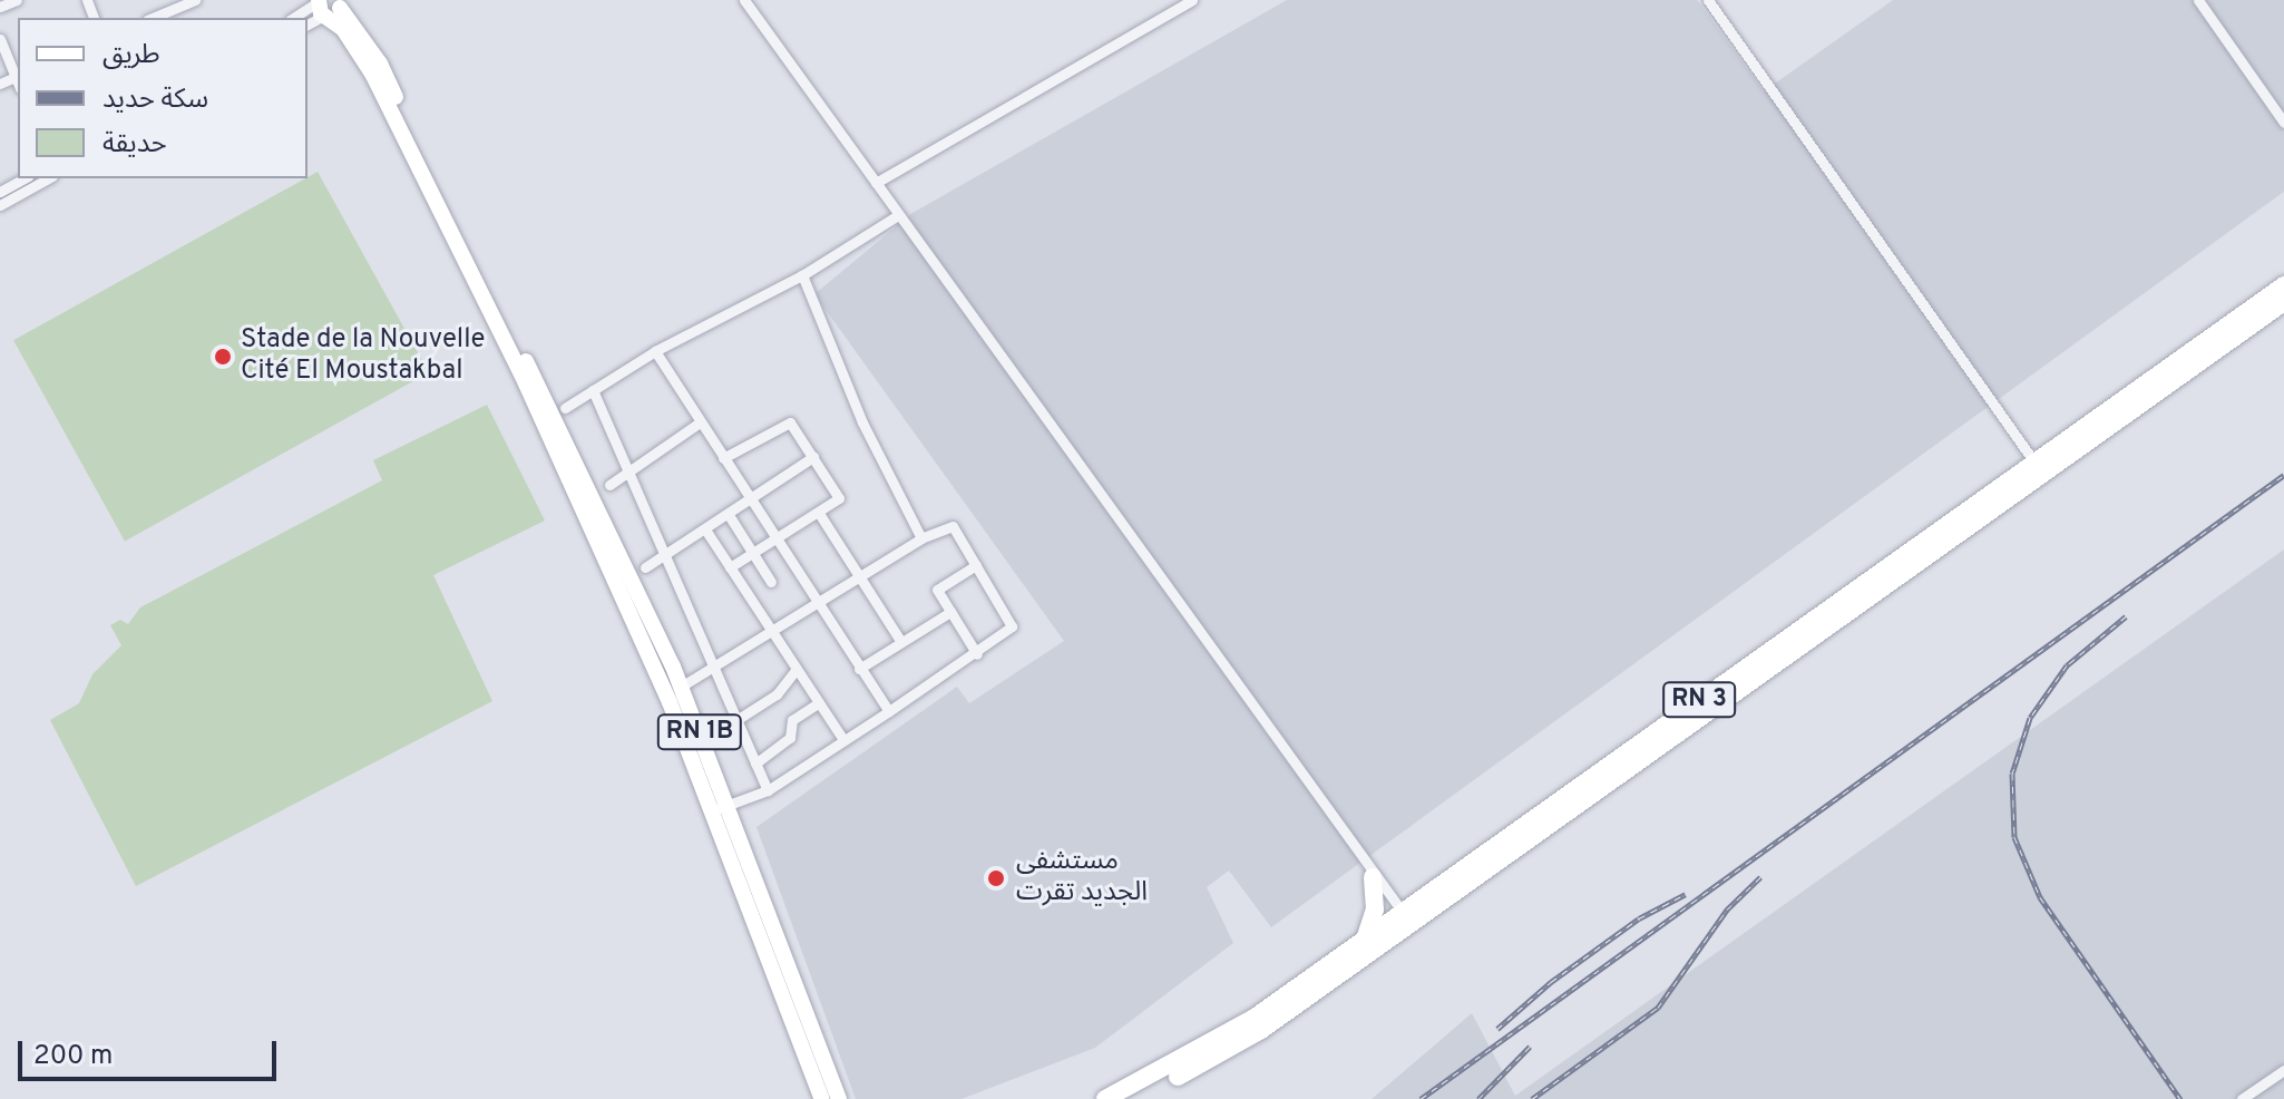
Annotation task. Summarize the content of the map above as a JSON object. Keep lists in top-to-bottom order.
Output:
{
  "streets": {
    "highway": ["RN 3"],
    "main road": ["RN 1B"]
  },
  "places": ["Stade de la Nouvelle Cité El Moustakbal", "مستشفى الجديد تقرت"],
  "legend": ["طريق", "سكة حديد", "حديقة"],
  "scale_bar": "200 m"
}
